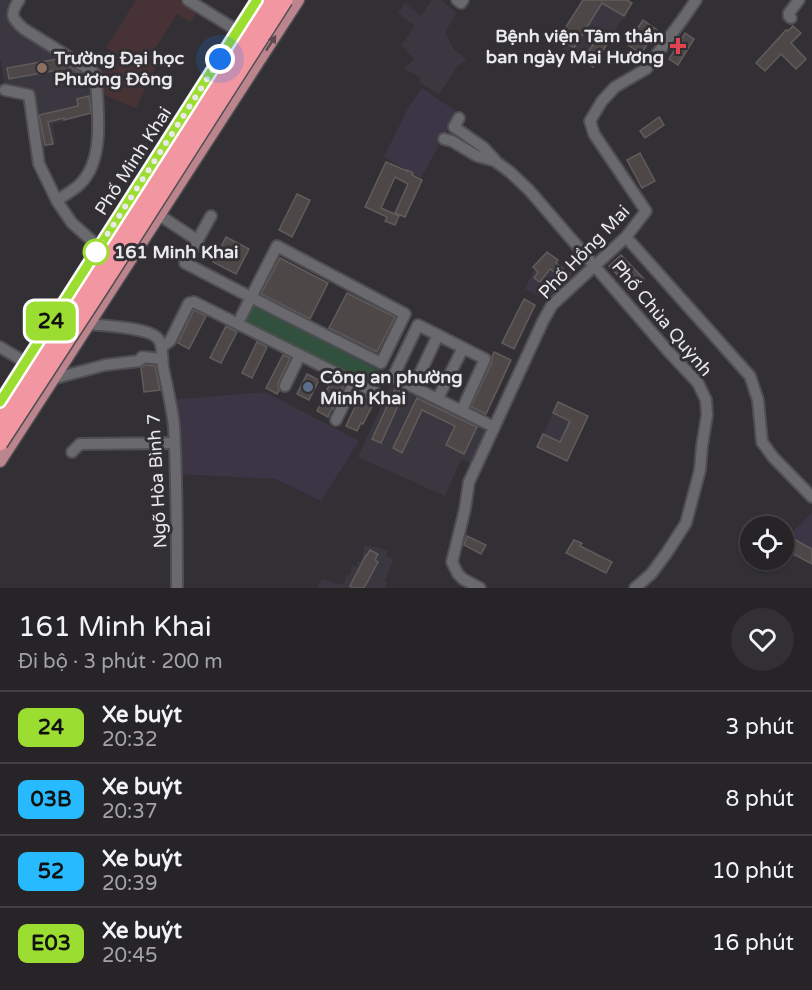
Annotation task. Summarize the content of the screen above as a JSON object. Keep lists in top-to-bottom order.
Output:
{
  "streets": {
    "main road": ["Phố Minh Khai"],
    "street": ["Phố Hồng Mai", "Phố Chùa Quỳnh", "Ngõ Hòa Bình 7"]
  },
  "crossings": [
    ["Phố Hồng Mai", "Phố Chùa Quỳnh"]
  ],
  "places": {
    "health": ["Bệnh viện Tâm thần ban ngày Mai Hương"],
    "other": ["Trường Đại học Phương Đông", "161 Minh Khai", "Công an phường Minh Khai"]
  },
  "lines": ["bus line 24"],
  "page": {
    "on_map": "24",
    "heading": ["161 Minh Khai", "Đi bộ · 3 phút · 200 m"],
    "list": [
      {
        "mark": "24",
        "name": "Xe buýt",
        "note": "20:32",
        "value": "3 phút"
      },
      {
        "mark": "03B",
        "name": "Xe buýt",
        "note": "20:37",
        "value": "8 phút"
      },
      {
        "mark": "52",
        "name": "Xe buýt",
        "note": "20:39",
        "value": "10 phút"
      },
      {
        "mark": "E03",
        "name": "Xe buýt",
        "note": "20:45",
        "value": "16 phút"
      }
    ]
  }
}
